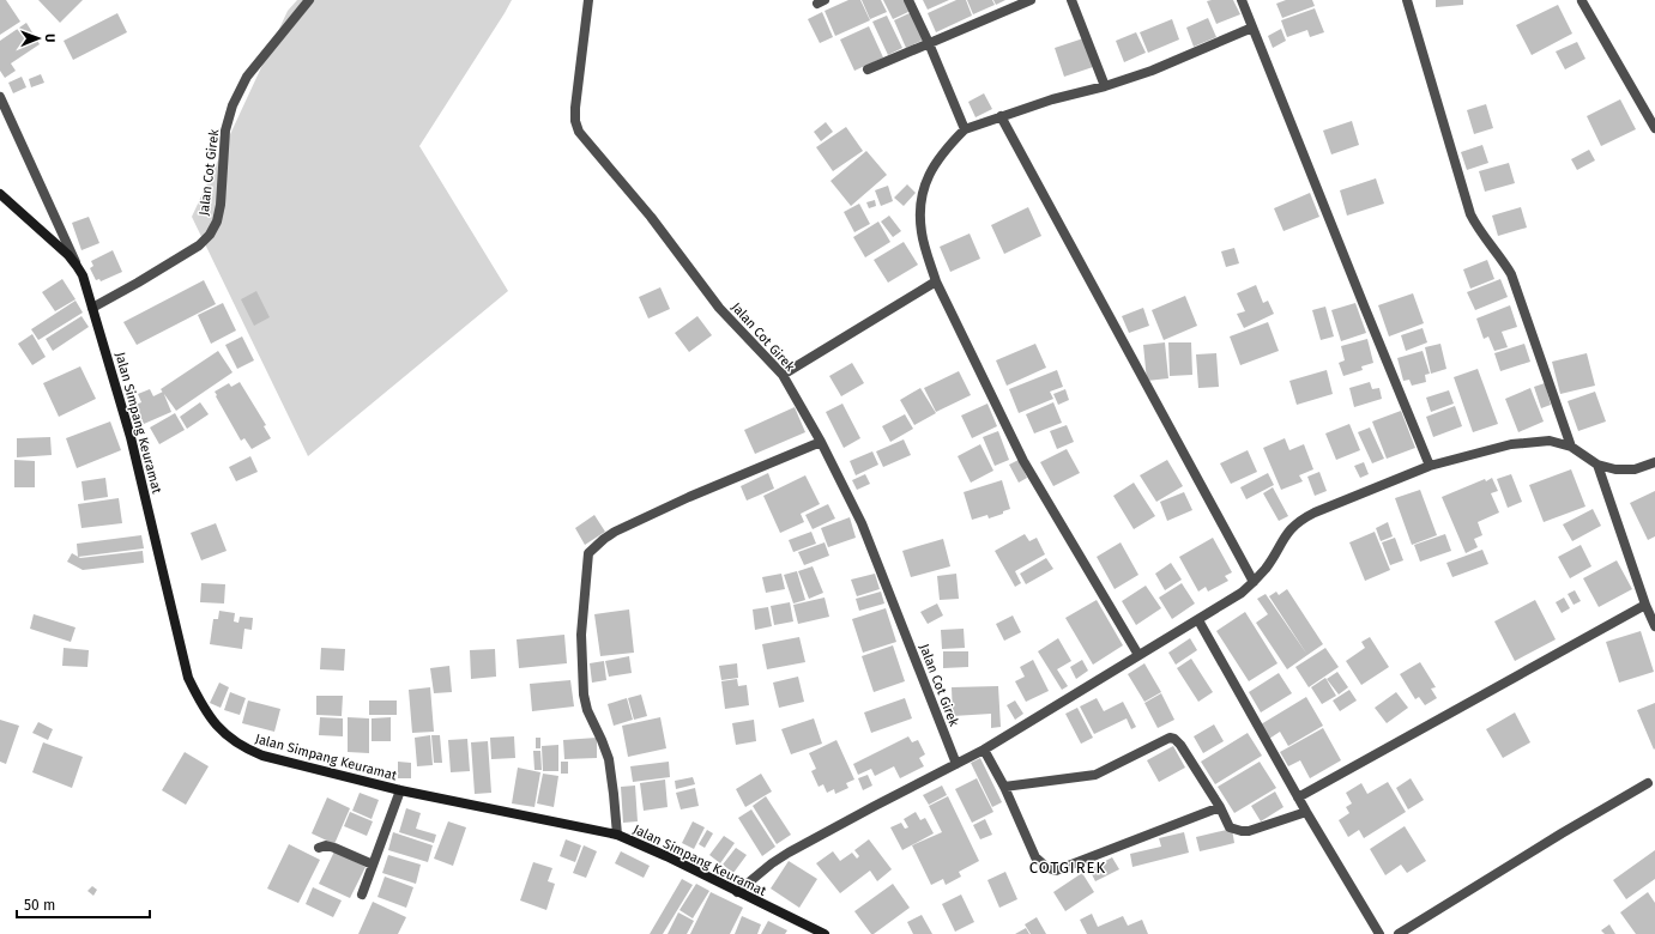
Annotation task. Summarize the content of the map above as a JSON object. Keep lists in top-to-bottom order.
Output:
{
  "streets": {
    "main road": ["Jalan Simpang Keuramat"],
    "street": ["Jalan Cot Girek"]
  },
  "crossings": [
    ["Jalan Cot Girek", "Jalan Simpang Keuramat"]
  ],
  "districts": ["COTGIREK"],
  "scale_bar": "50 m",
  "north": "right"
}
